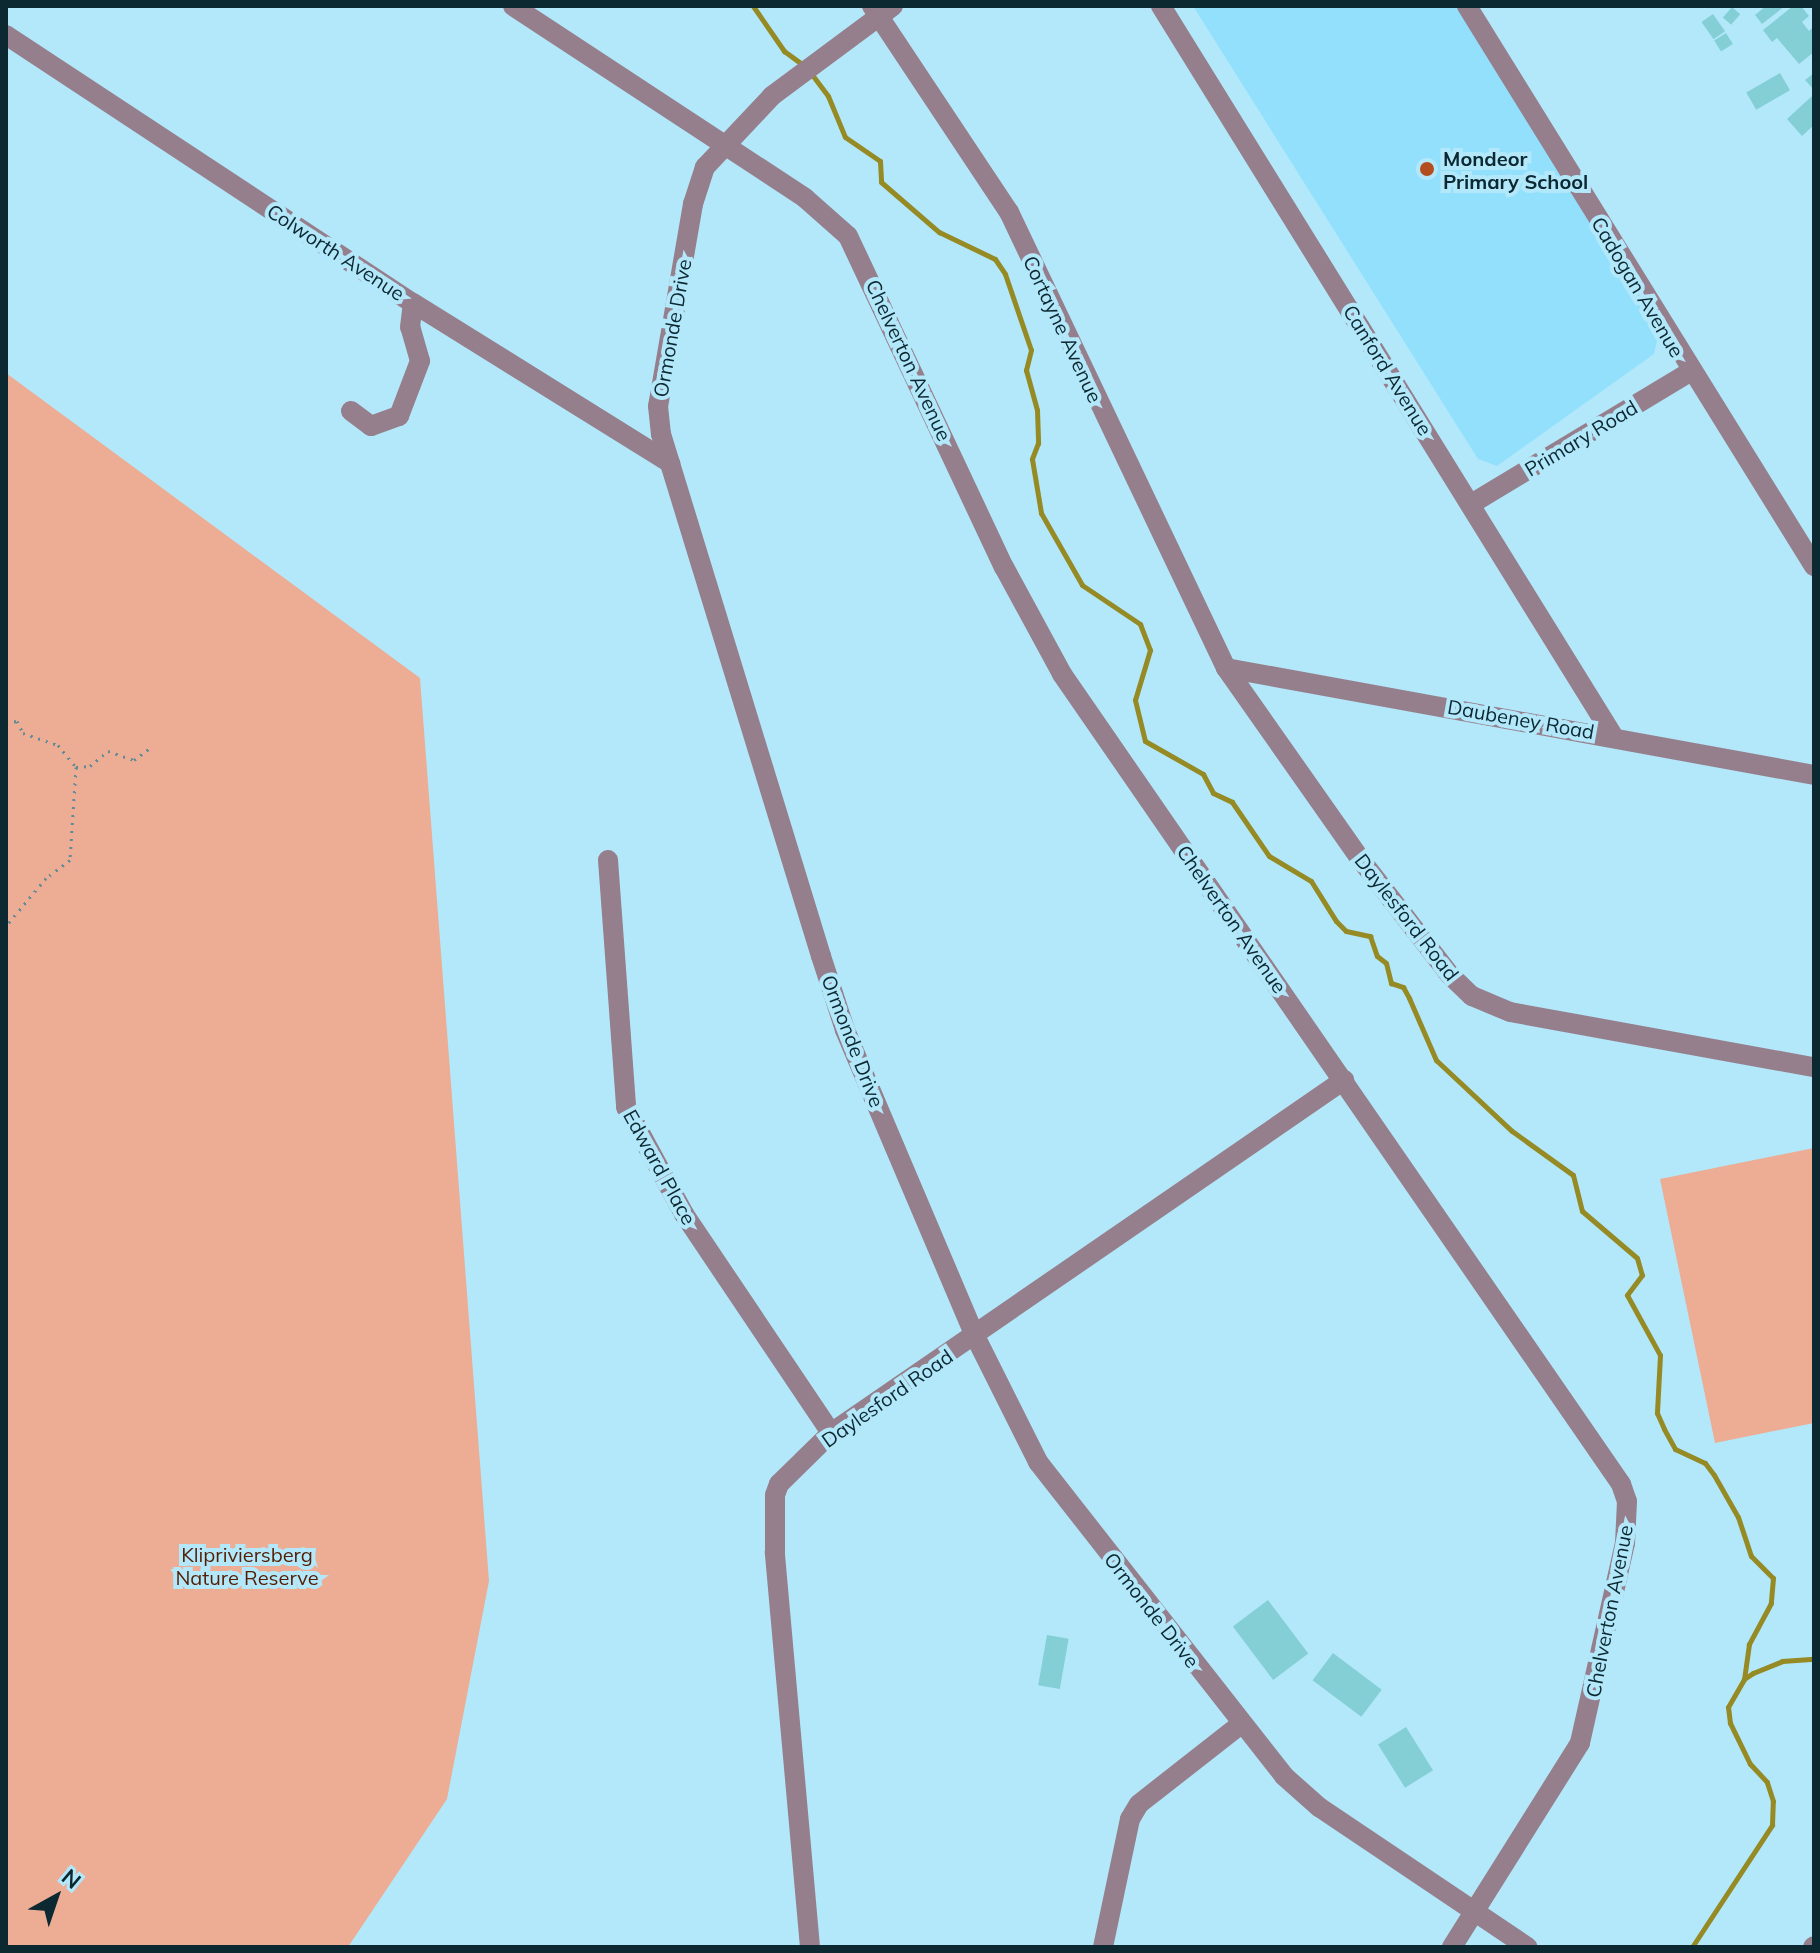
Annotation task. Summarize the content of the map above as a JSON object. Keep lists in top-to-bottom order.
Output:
{
  "streets": {
    "street": [
      "Colworth Avenue",
      "Cadogan Avenue",
      "Ormonde Drive",
      "Cortayne Avenue",
      "Chelverton Avenue",
      "Canford Avenue",
      "Primary Road",
      "Daubeney Road",
      "Daylesford Road",
      "Edward Place"
    ]
  },
  "crossings": [
    ["Colworth Avenue", "Ormonde Drive"],
    ["Cadogan Avenue", "Primary Road"],
    ["Ormonde Drive", "Cortayne Avenue"],
    ["Ormonde Drive", "Chelverton Avenue"],
    ["Ormonde Drive", "Daylesford Road"],
    ["Cortayne Avenue", "Daubeney Road"],
    ["Cortayne Avenue", "Daylesford Road"],
    ["Chelverton Avenue", "Daylesford Road"],
    ["Canford Avenue", "Primary Road"],
    ["Canford Avenue", "Daubeney Road"],
    ["Daubeney Road", "Daylesford Road"],
    ["Daylesford Road", "Edward Place"]
  ],
  "parks": ["Klipriviersberg Nature Reserve"],
  "places": ["Mondeor Primary School"],
  "north": "top right"
}
